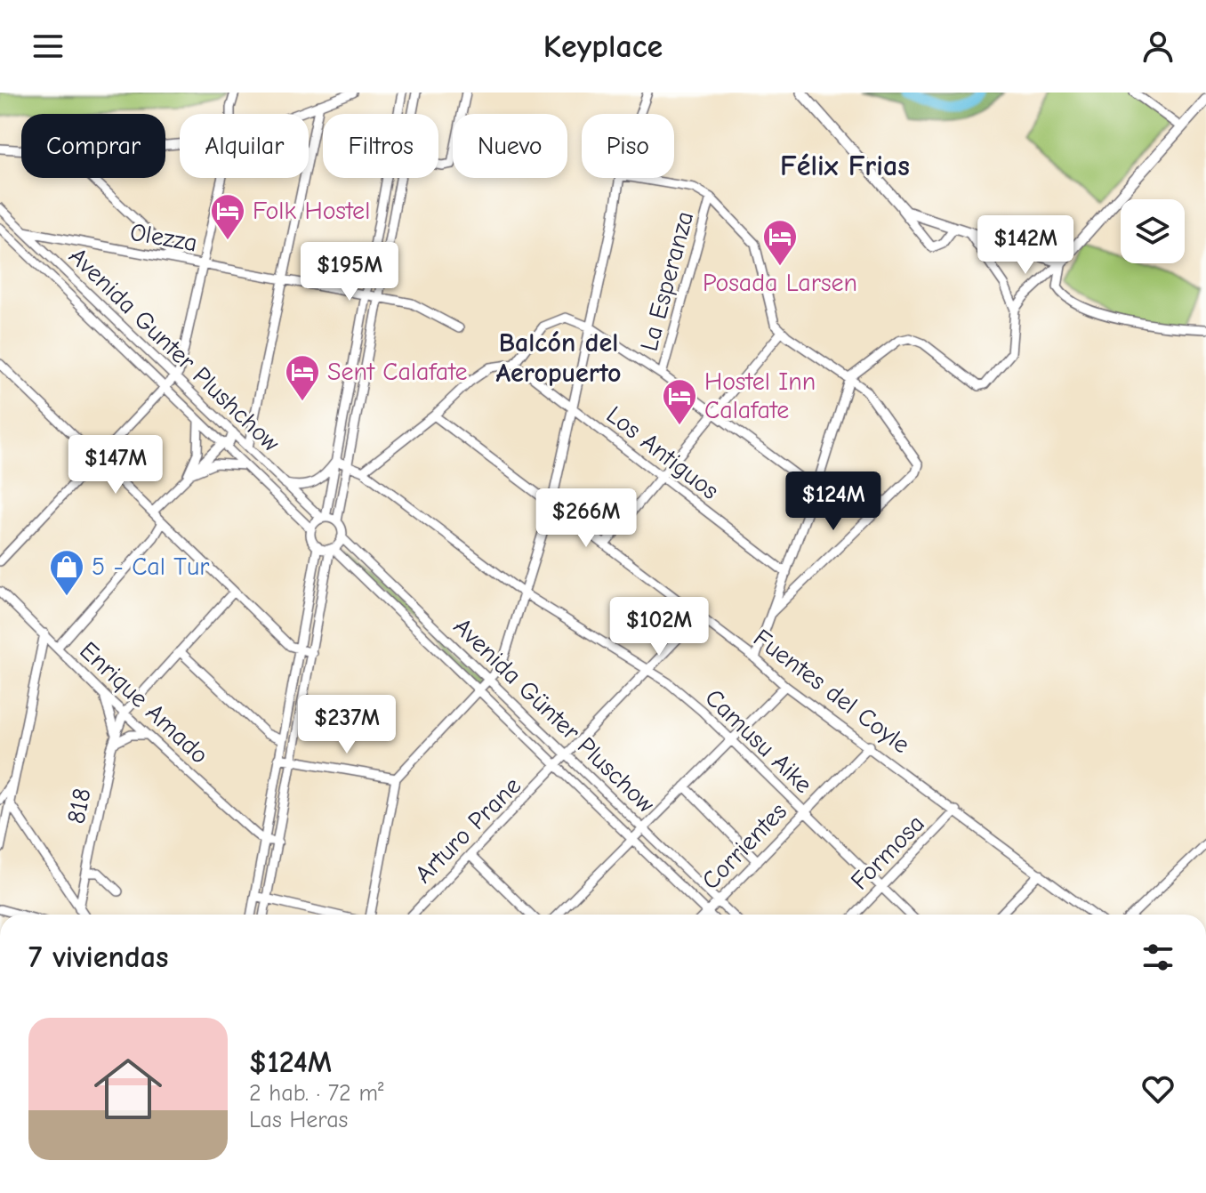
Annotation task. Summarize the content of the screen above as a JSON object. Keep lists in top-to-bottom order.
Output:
{
  "streets": {
    "street": [
      "Olezza",
      "La Esperanza",
      "Avenida Gunter Plushchow",
      "Los Antiguos",
      "Fuentes del Coyle",
      "Enrique Amado",
      "Avenida Günter Pluschow",
      "Camusu Aike",
      "818",
      "Arturo Prane",
      "Corrientes",
      "Formosa"
    ]
  },
  "crossings": [
    ["Olezza", "Avenida Gunter Plushchow"],
    ["Avenida Gunter Plushchow", "Avenida Günter Pluschow"],
    ["Fuentes del Coyle", "Arturo Prane"],
    ["Fuentes del Coyle", "Corrientes"],
    ["Fuentes del Coyle", "Formosa"],
    ["Enrique Amado", "818"],
    ["Avenida Günter Pluschow", "Arturo Prane"],
    ["Avenida Günter Pluschow", "Corrientes"],
    ["Camusu Aike", "Arturo Prane"],
    ["Camusu Aike", "Corrientes"],
    ["Camusu Aike", "Formosa"]
  ],
  "districts": ["Félix Frias", "Balcón del Aeropuerto"],
  "places": {
    "hotel": [
      "Folk Hostel",
      "Posada Larsen",
      "Sent Calafate",
      "Hostel Inn Calafate"
    ],
    "shop": ["5 - Cal Tur"]
  },
  "page": {
    "header": "Keyplace",
    "chip": [
      "Comprar",
      "Alquilar",
      "Filtros",
      "Nuevo",
      "Piso"
    ],
    "price": [
      "$142M",
      "$195M",
      "$147M",
      "$124M",
      "$266M",
      "$102M",
      "$237M"
    ],
    "heading": "7 viviendas",
    "list": [
      {
        "name": "$124M",
        "note": "2 hab. · 72 m² · Las Heras"
      }
    ]
  }
}
